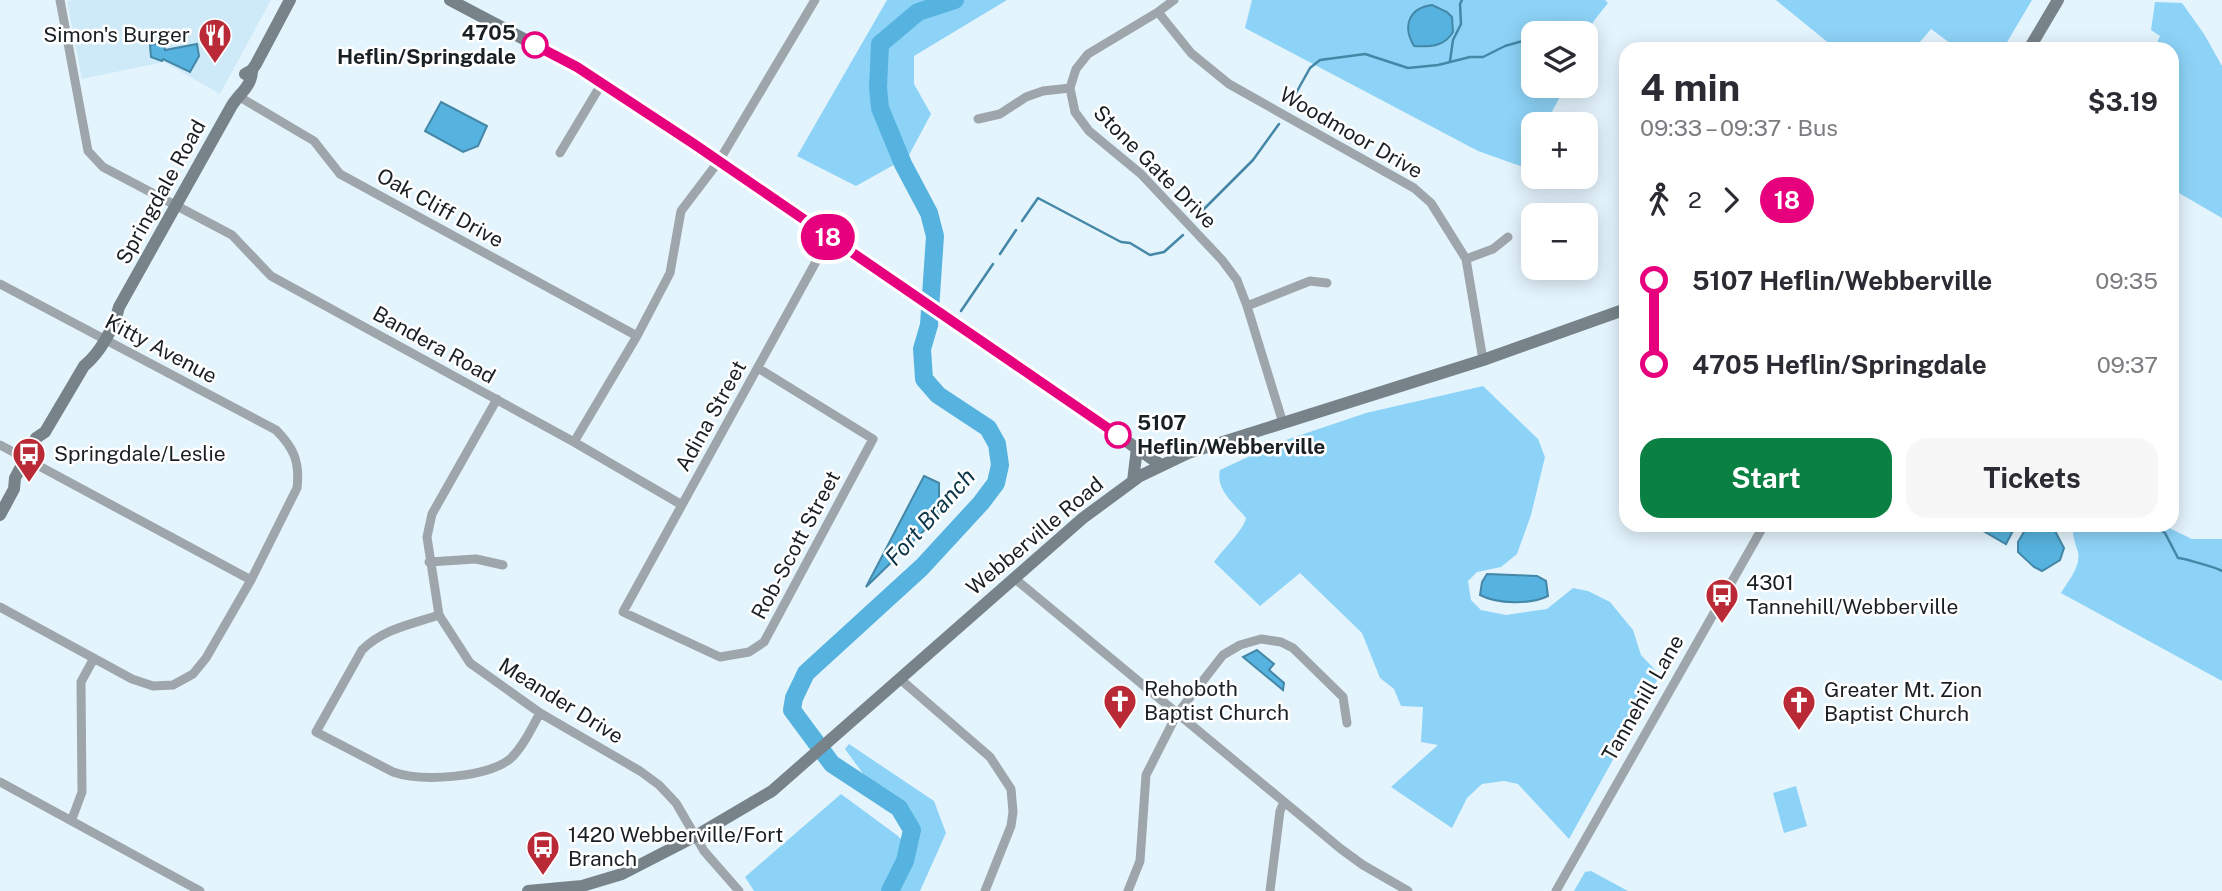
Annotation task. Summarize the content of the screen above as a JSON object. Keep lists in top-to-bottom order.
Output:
{
  "streets": {
    "street": [
      "Woodmoor Drive",
      "Stone Gate Drive",
      "Springdale Road",
      "Oak Cliff Drive",
      "Bandera Road",
      "Kitty Avenue",
      "Adina Street",
      "Webberville Road",
      "Rob-Scott Street",
      "Tannehill Lane",
      "Meander Drive"
    ]
  },
  "crossings": [
    ["Woodmoor Drive", "Webberville Road"],
    ["Stone Gate Drive", "Webberville Road"],
    ["Springdale Road", "Oak Cliff Drive"],
    ["Springdale Road", "Bandera Road"],
    ["Springdale Road", "Kitty Avenue"],
    ["Bandera Road", "Adina Street"],
    ["Bandera Road", "Meander Drive"],
    ["Adina Street", "Rob-Scott Street"],
    ["Webberville Road", "Meander Drive"]
  ],
  "water": ["Fort Branch"],
  "places": {
    "other": ["4705 Heflin/Springdale", "5107 Heflin/Webberville"],
    "restaurant": ["Simon's Burger"],
    "bus stop": ["Springdale/Leslie", "4301 Tannehill/Webberville", "1420 Webberville/Fort Branch"],
    "church": ["Rehoboth Baptist Church", "Greater Mt. Zion Baptist Church"]
  },
  "lines": ["bus line 18"],
  "page": {
    "on_map": "18",
    "map_buttons": ["+", "−"],
    "heading": ["4 min", "09:33 – 09:37 · Bus", "$3.19"],
    "legs": ["2", "18"],
    "list": [
      {
        "name": "5107 Heflin/Webberville",
        "value": "09:35"
      },
      {
        "name": "4705 Heflin/Springdale",
        "value": "09:37"
      }
    ],
    "buttons": ["Start", "Tickets"]
  }
}
